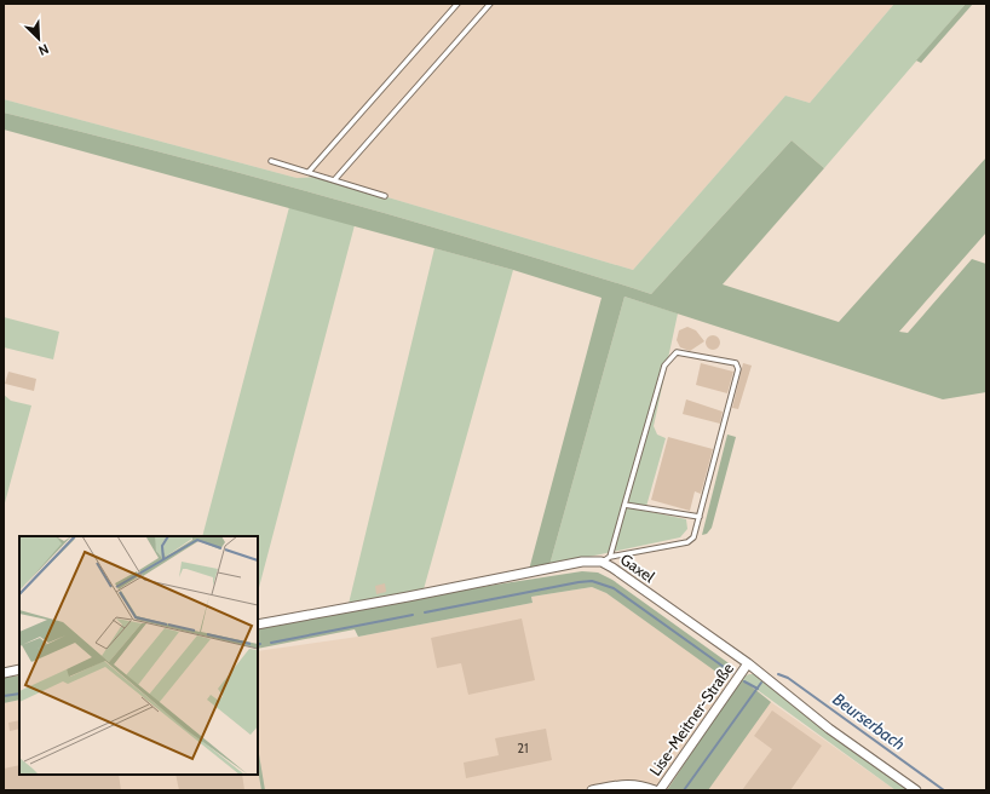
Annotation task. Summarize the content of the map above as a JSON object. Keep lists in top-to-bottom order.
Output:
{
  "streets": {
    "street": ["Gaxel", "Lise-Meitner-Straße"]
  },
  "crossings": [
    ["Gaxel", "Lise-Meitner-Straße"]
  ],
  "water": ["Beurserbach"],
  "house_numbers": ["21"],
  "north": "bottom right"
}
